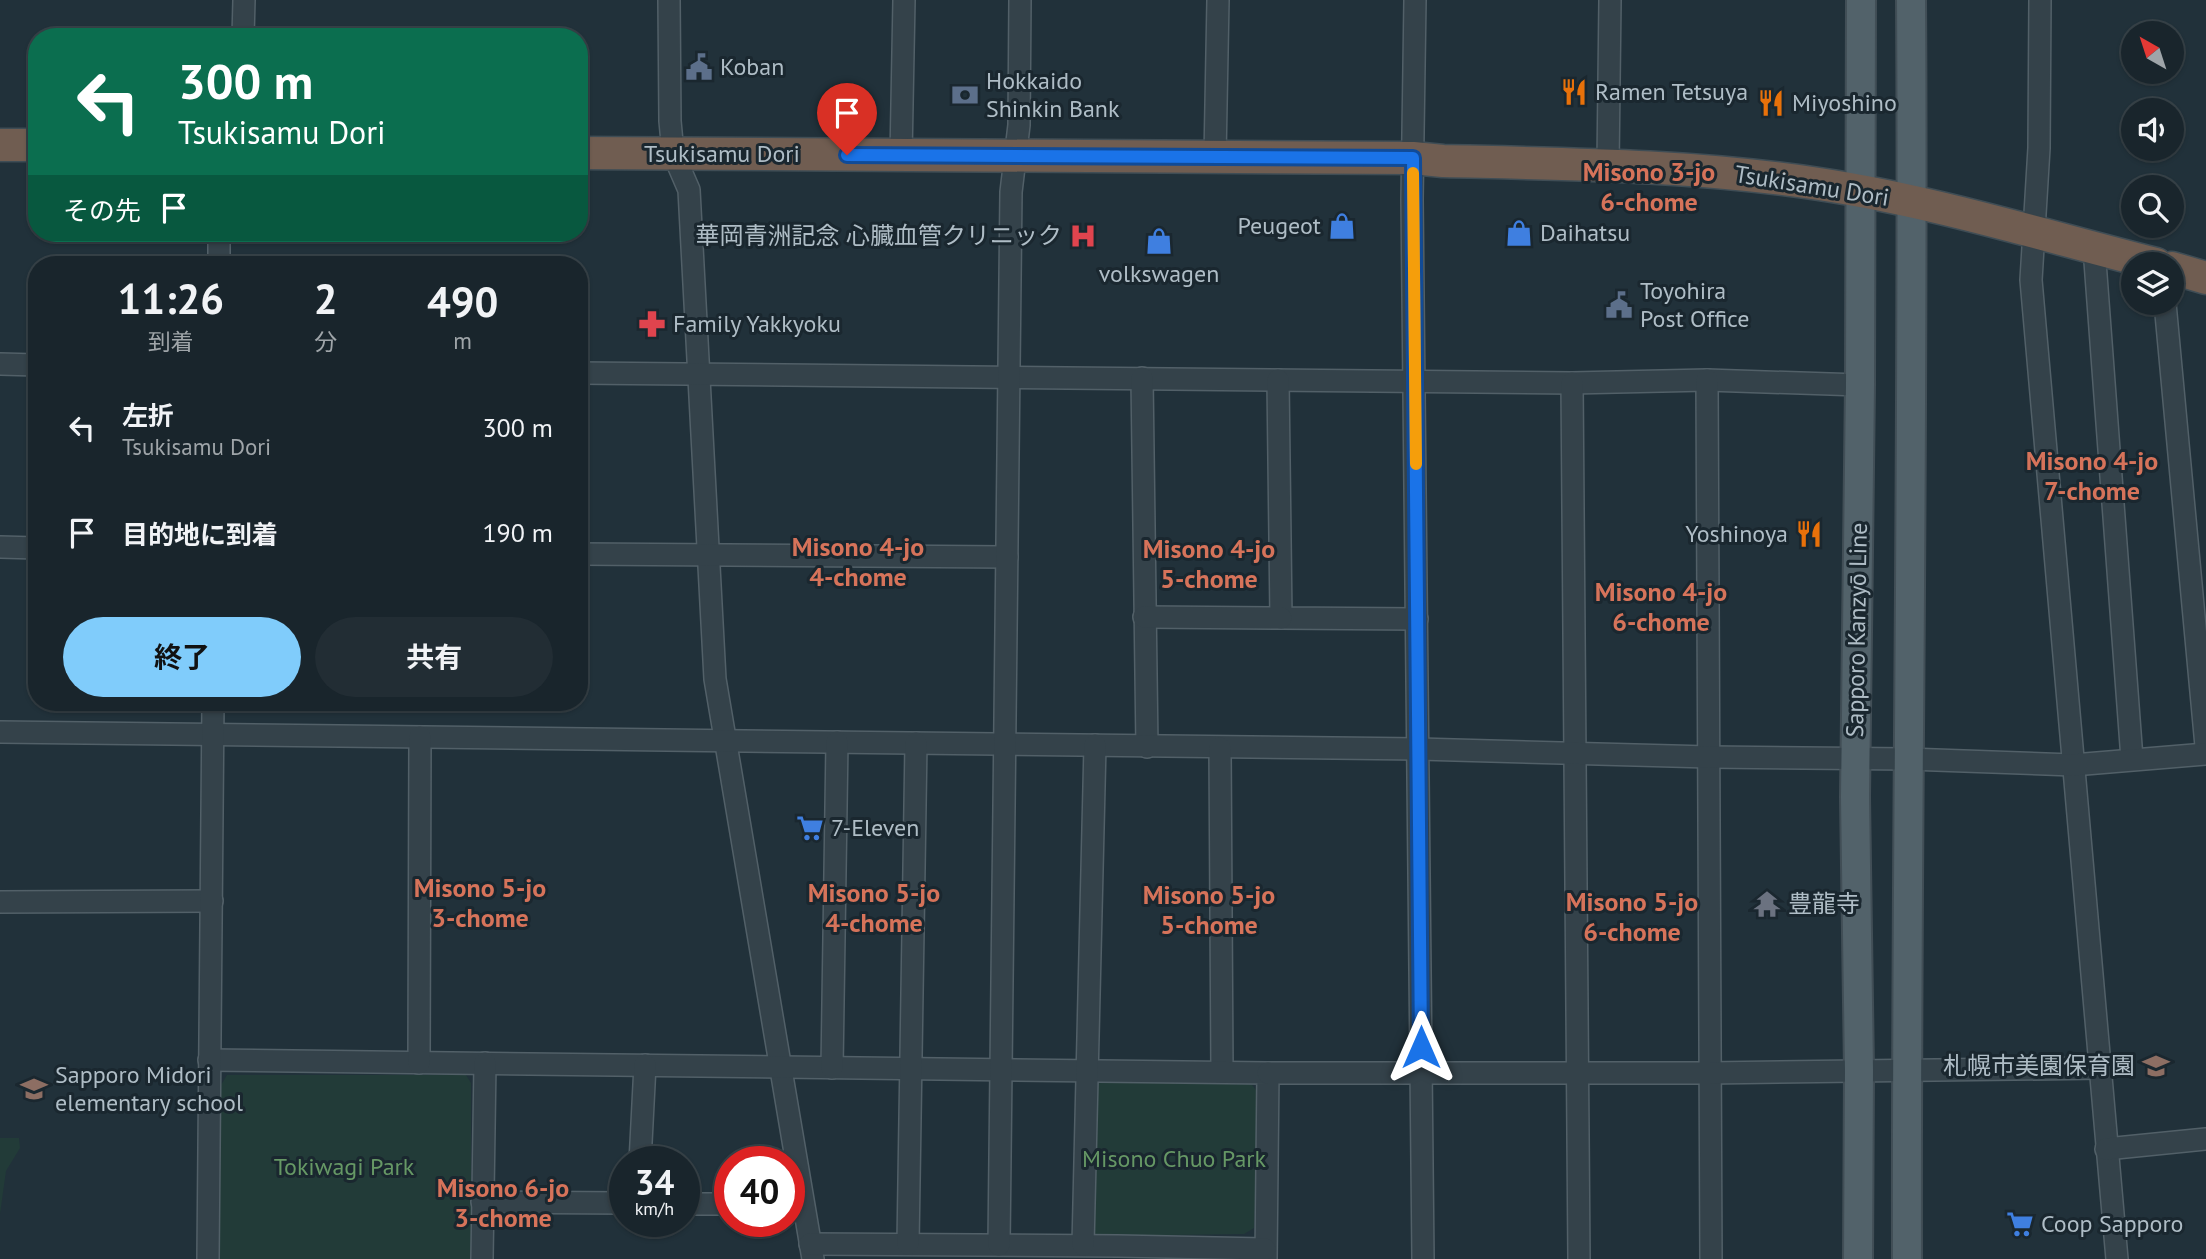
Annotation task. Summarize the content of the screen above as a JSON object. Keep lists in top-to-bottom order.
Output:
{
  "streets": {
    "highway": ["Tsukisamu Dori"],
    "main road": ["Sapporo Kanzyō Line"]
  },
  "crossings": [
    ["Tsukisamu Dori", "Sapporo Kanzyō Line"]
  ],
  "districts": [
    "Misono 3-jo 6-chome",
    "Misono 4-jo 7-chome",
    "Misono 4-jo 4-chome",
    "Misono 4-jo 5-chome",
    "Misono 4-jo 6-chome",
    "Misono 5-jo 3-chome",
    "Misono 5-jo 4-chome",
    "Misono 5-jo 5-chome",
    "Misono 5-jo 6-chome",
    "Misono 6-jo 3-chome"
  ],
  "parks": ["Misono Chuo Park", "Tokiwagi Park"],
  "places": {
    "public building": ["Koban", "Toyohira Post Office"],
    "restaurant": ["Ramen Tetsuya", "Miyoshino", "Yoshinoya"],
    "bank": ["Hokkaido Shinkin Bank"],
    "shop": ["Peugeot", "Daihatsu", "volkswagen"],
    "hospital": ["華岡青洲記念 心臓血管クリニック"],
    "pharmacy": ["Family Yakkyoku"],
    "supermarket": ["7-Eleven", "Coop Sapporo"],
    "temple": ["豊龍寺"],
    "school or university": ["札幌市美園保育園", "Sapporo Midori elementary school"]
  },
  "north": "top left",
  "page": {
    "turn": ["300 m", "Tsukisamu Dori"],
    "then": "その先",
    "eta": [
      "11:26",
      "到着",
      "2",
      "分",
      "490",
      "m"
    ],
    "list": [
      {
        "name": "左折",
        "note": "Tsukisamu Dori",
        "value": "300 m"
      },
      {
        "name": "目的地に到着",
        "value": "190 m"
      }
    ],
    "buttons": ["終了", "共有"],
    "speed": "34 km/h",
    "limit": "40"
  }
}
